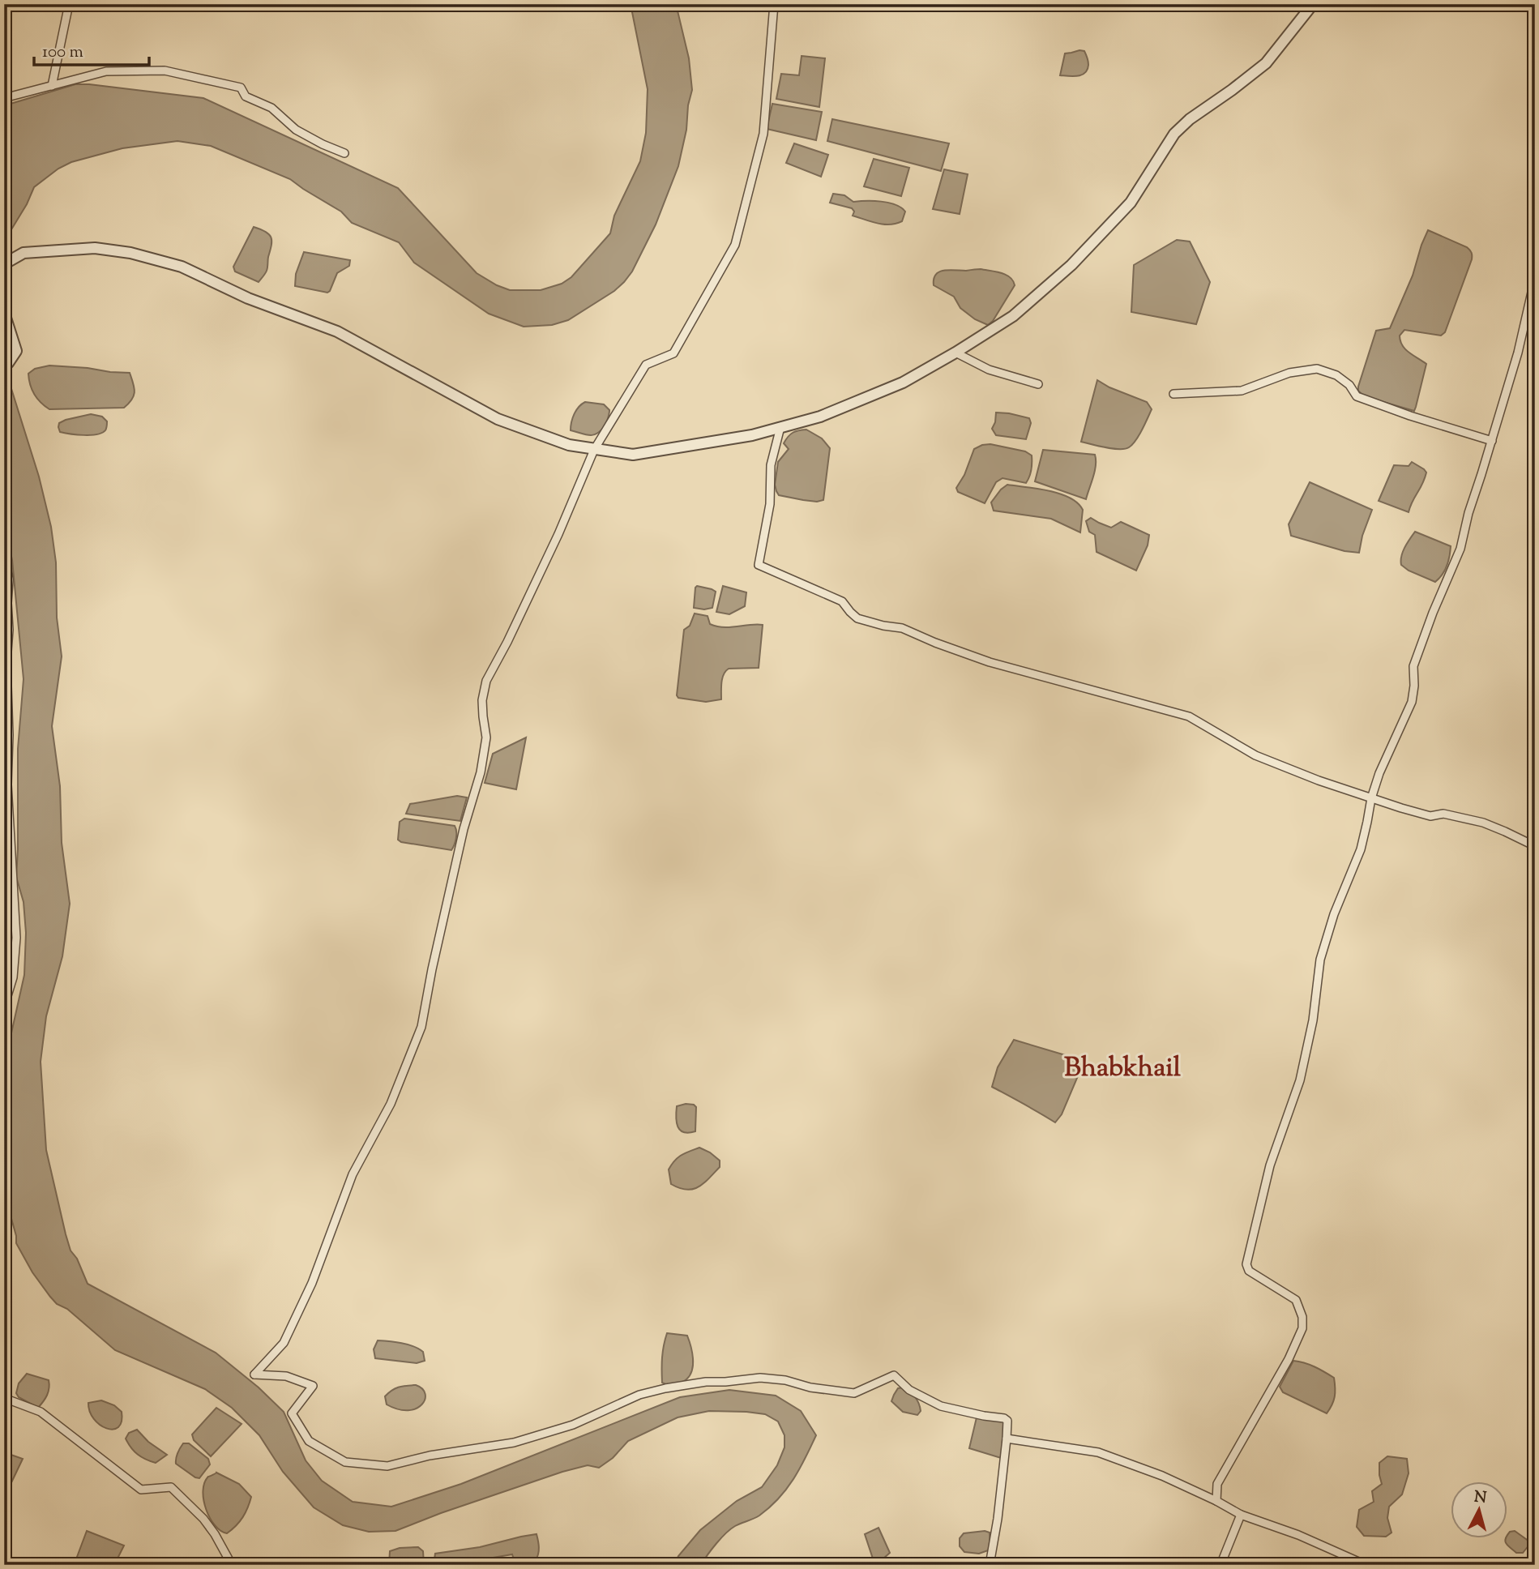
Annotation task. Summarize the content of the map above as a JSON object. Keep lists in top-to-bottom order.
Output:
{
  "districts": ["Bhabkhail"],
  "scale_bar": "100 m",
  "north": "top"
}
